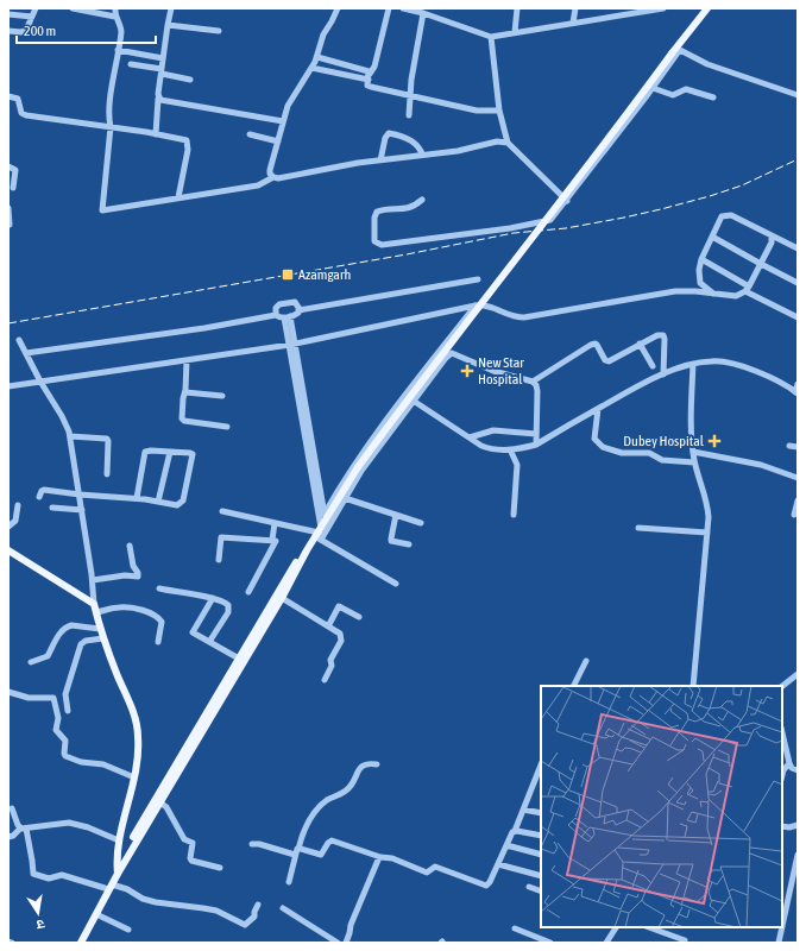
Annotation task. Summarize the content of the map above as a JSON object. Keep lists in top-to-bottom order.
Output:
{
  "places": {
    "transit": ["Azamgarh"],
    "health": ["New Star Hospital", "Dubey Hospital"]
  },
  "scale_bar": "200 m",
  "north": "bottom"
}
